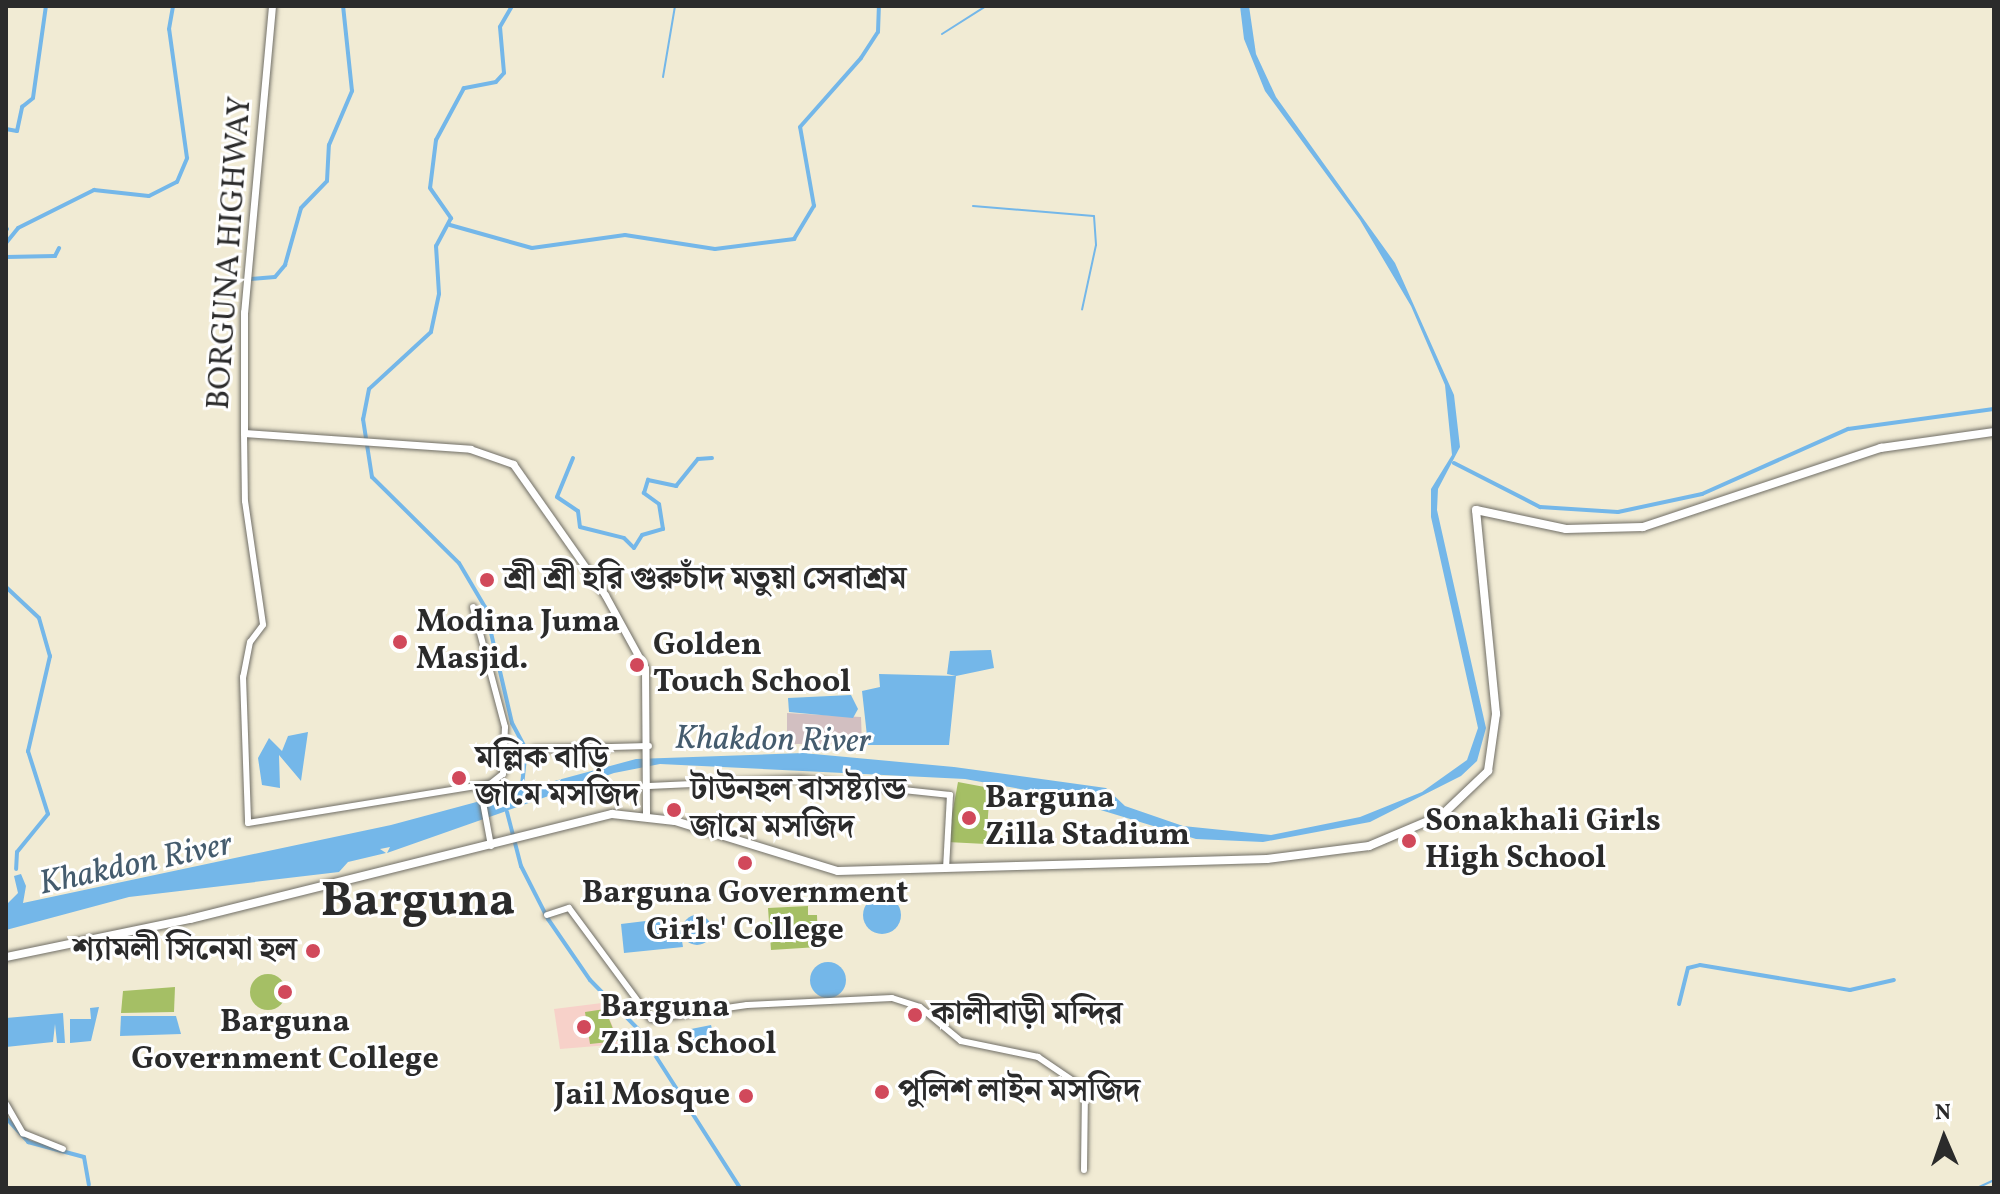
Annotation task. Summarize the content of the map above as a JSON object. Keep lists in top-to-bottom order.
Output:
{
  "streets": {
    "main road": ["BORGUNA HIGHWAY"]
  },
  "districts": ["Barguna"],
  "water": ["Khakdon River"],
  "places": [
    "শ্রী শ্রী হরি গুরুচাঁদ মতুয়া সেবাশ্রম",
    "Modina Juma Masjid.",
    "Golden Touch School",
    "মল্লিক বাড়ি জামে মসজিদ",
    "টাউনহল বাসষ্ট্যান্ড জামে মসজিদ",
    "Barguna Zilla Stadium",
    "Sonakhali Girls High School",
    "Barguna Government Girls' College",
    "শ্যামলী সিনেমা হল",
    "Barguna Government College",
    "কালীবাড়ী মন্দির",
    "Barguna Zilla School",
    "পুলিশ লাইন মসজিদ",
    "Jail Mosque"
  ],
  "north": "top"
}
